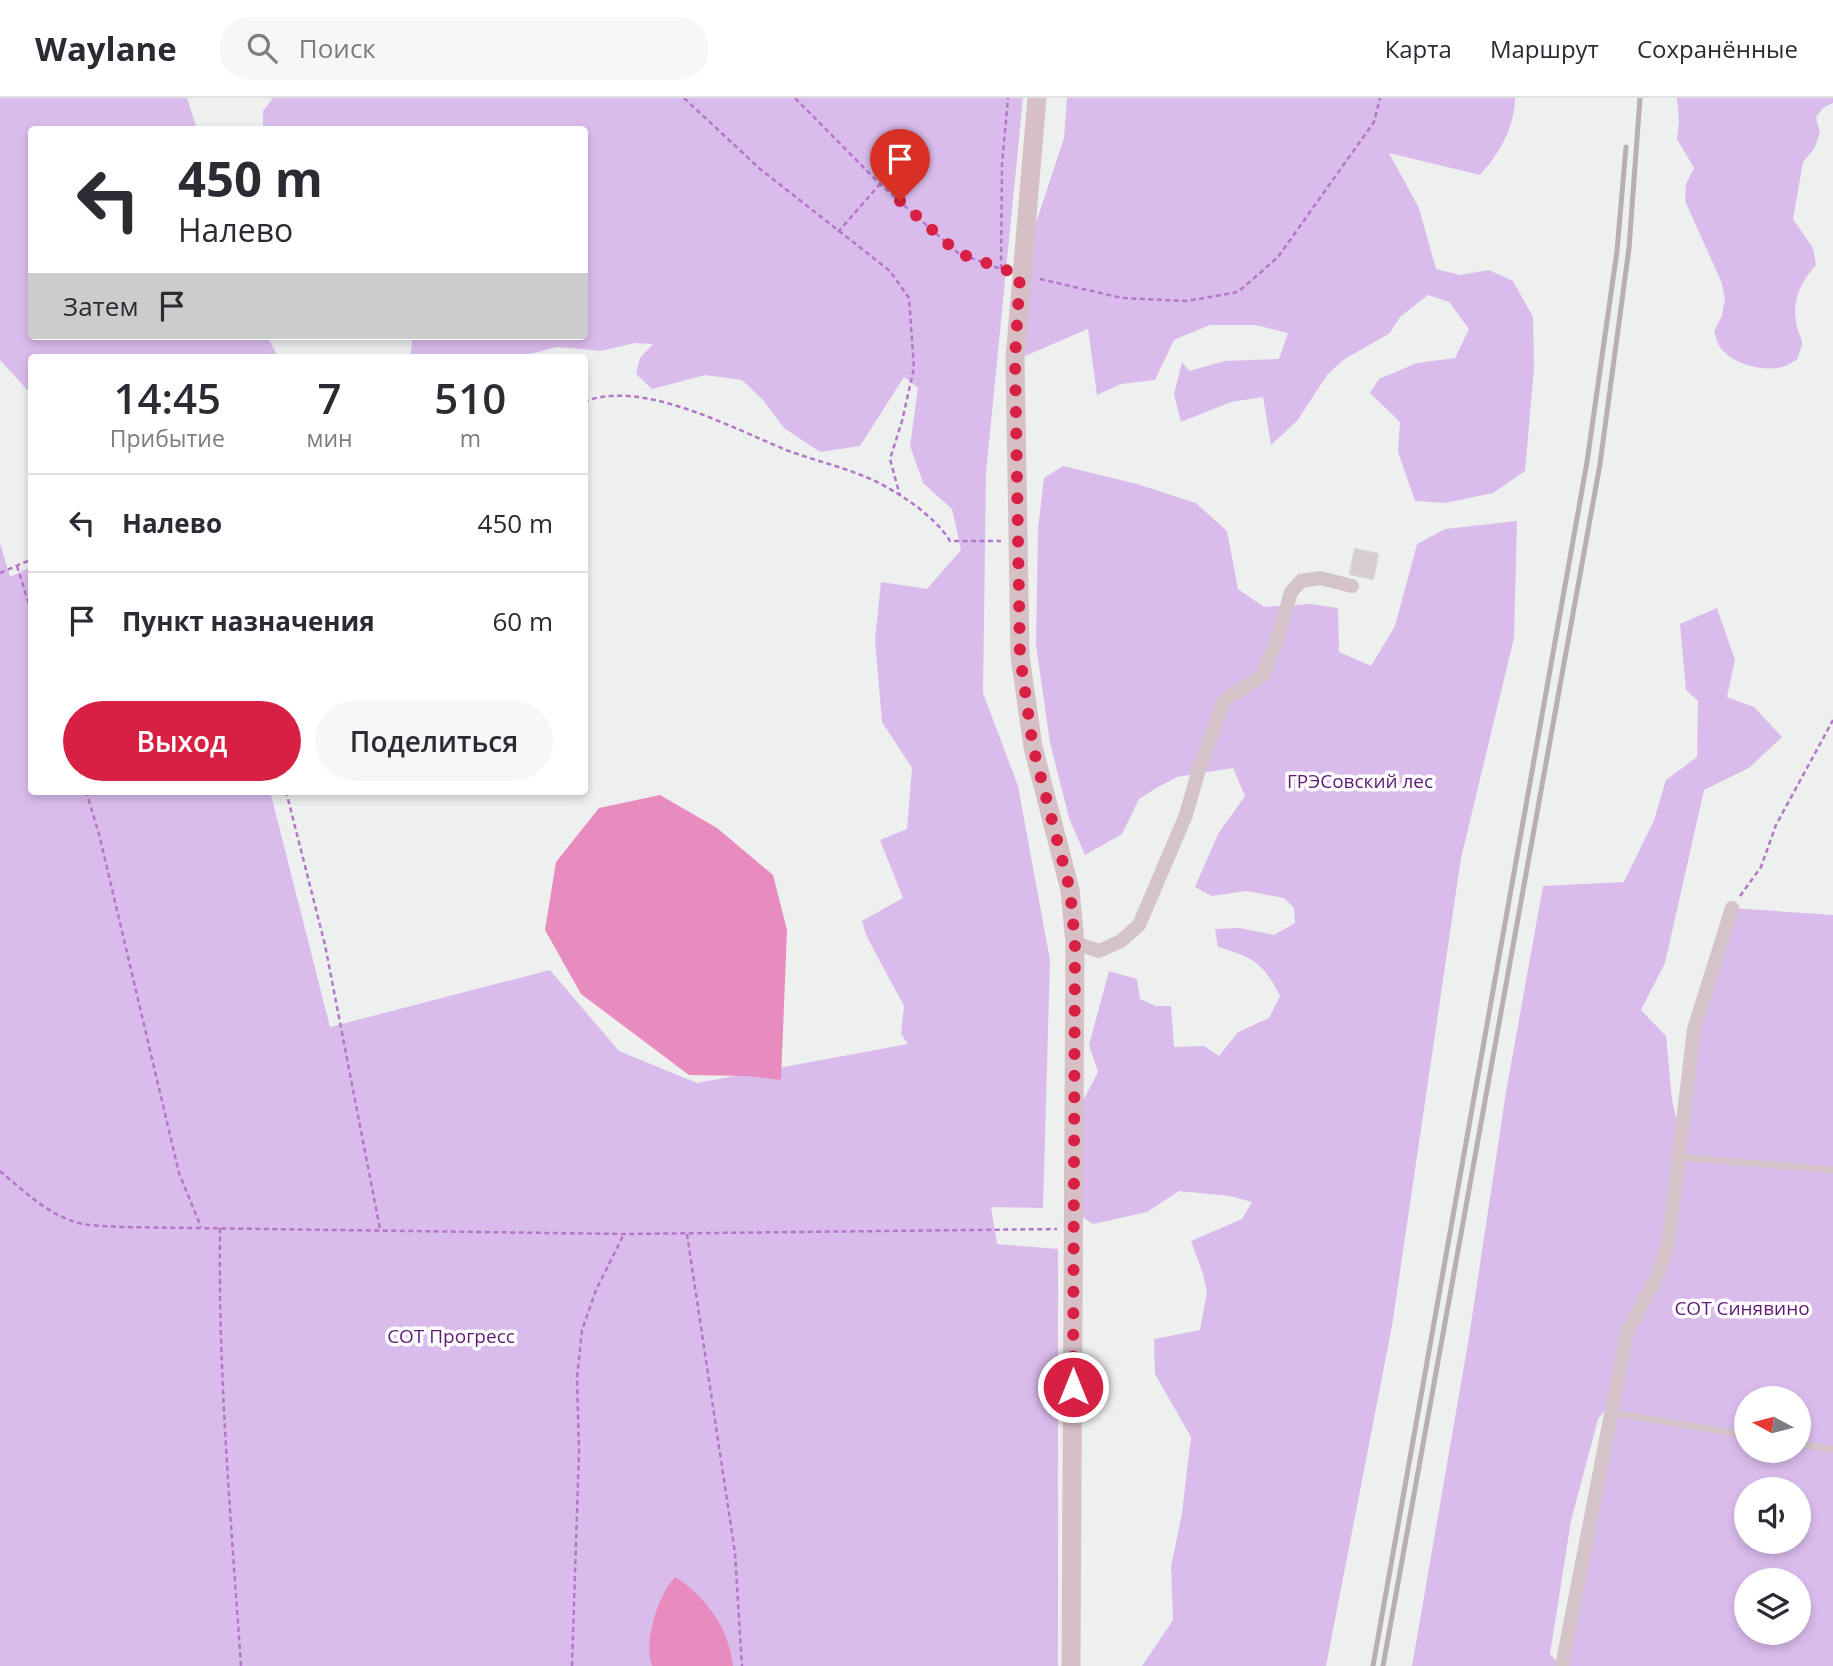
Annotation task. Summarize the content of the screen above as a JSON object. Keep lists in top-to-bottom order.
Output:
{
  "parks": ["ГРЭСовский лес", "СОТ Синявино", "СОТ Прогресс"],
  "north": "left",
  "page": {
    "header": "Waylane",
    "search": "Поиск",
    "nav": ["Карта", "Маршрут", "Сохранённые"],
    "turn": ["450 m", "Налево"],
    "then": "Затем",
    "eta": [
      "14:45",
      "Прибытие",
      "7",
      "мин",
      "510",
      "m"
    ],
    "list": [
      {
        "name": "Налево",
        "value": "450 m"
      },
      {
        "name": "Пункт назначения",
        "value": "60 m"
      }
    ],
    "buttons": ["Выход", "Поделиться"]
  }
}
